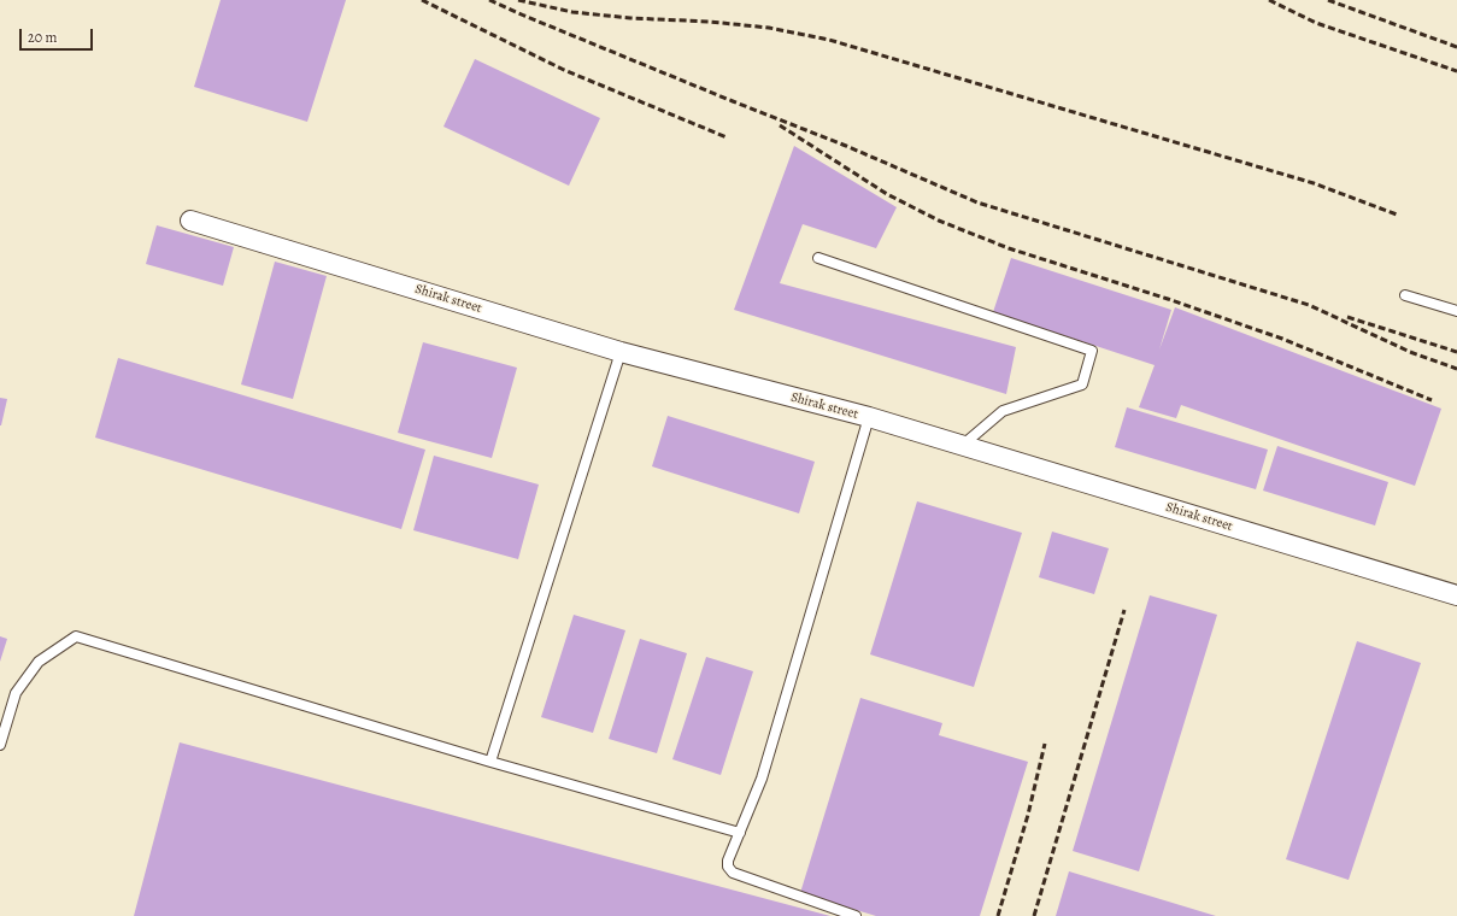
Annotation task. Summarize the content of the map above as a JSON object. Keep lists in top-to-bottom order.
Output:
{
  "streets": {
    "street": ["Shirak street"]
  },
  "scale_bar": "20 m"
}
